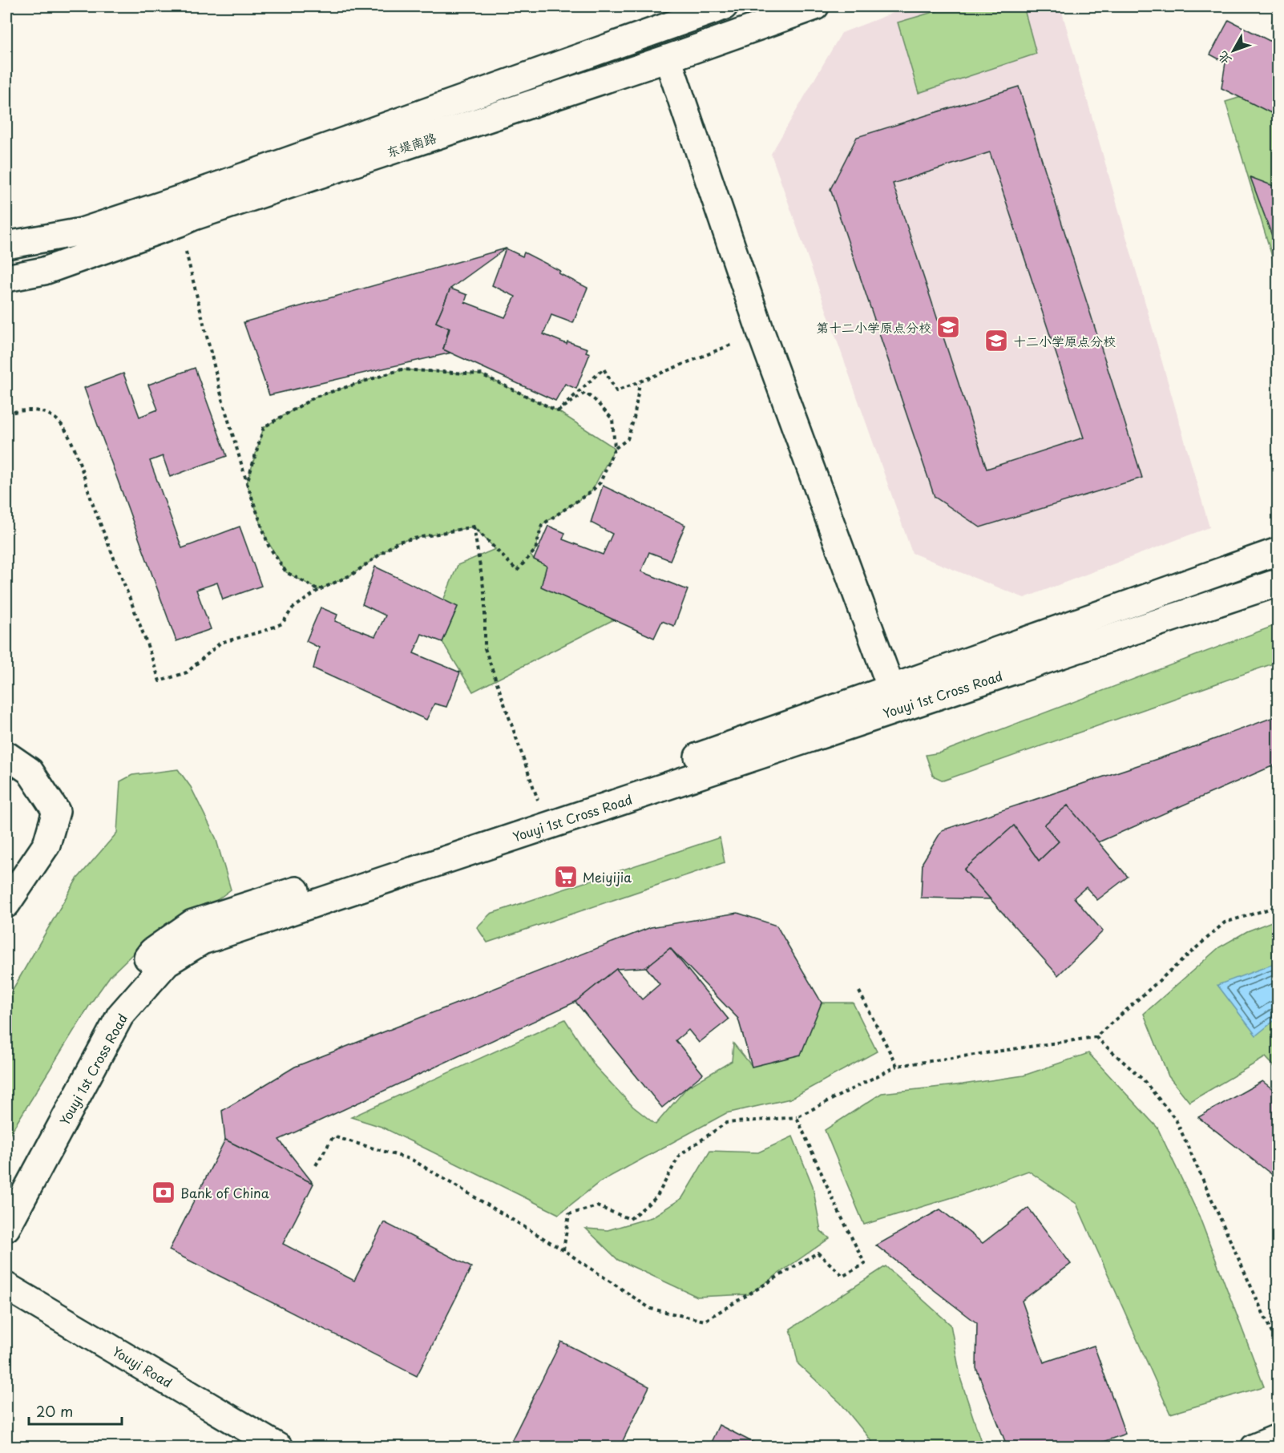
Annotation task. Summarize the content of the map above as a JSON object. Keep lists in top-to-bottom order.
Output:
{
  "streets": {
    "street": ["东堤南路", "Youyi 1st Cross Road", "Youyi Road"]
  },
  "places": {
    "school or university": ["第十二小学原点分校", "十二小学原点分校"],
    "supermarket": ["Meiyijia"],
    "bank": ["Bank of China"]
  },
  "scale_bar": "20 m",
  "north": "bottom left"
}
